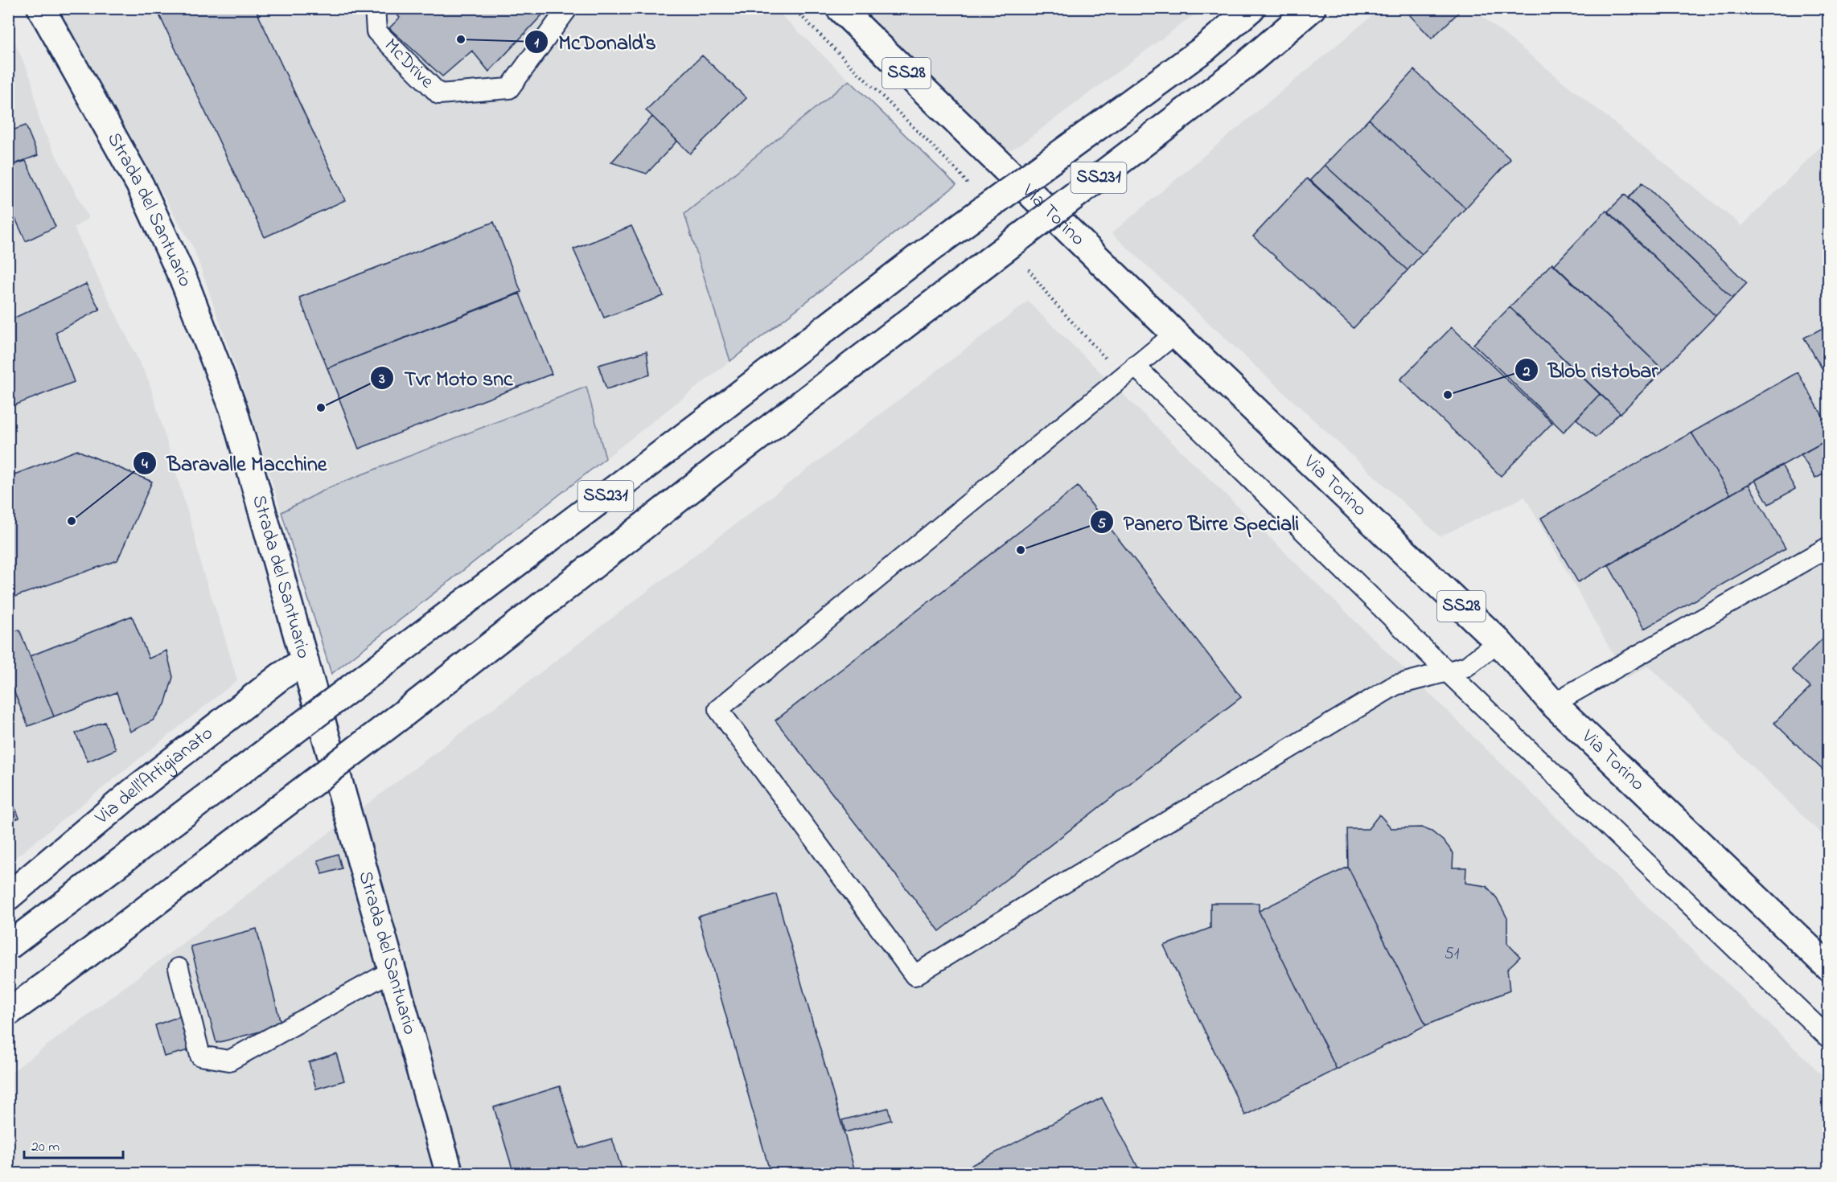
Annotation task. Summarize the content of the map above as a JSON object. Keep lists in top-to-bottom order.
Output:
{
  "streets": {
    "main road": [
      "SS28",
      "SS231",
      "Strada del Santuario",
      "Via Torino",
      "Via dell'Artigianato"
    ],
    "lane": ["McDrive"]
  },
  "crossings": [
    ["Strada del Santuario", "Via dell'Artigianato"]
  ],
  "places": [
    "McDonald's",
    "Blob ristobar",
    "Tvr Moto snc",
    "Baravalle Macchine",
    "Panero Birre Speciali"
  ],
  "house_numbers": ["51"],
  "scale_bar": "20 m"
}
